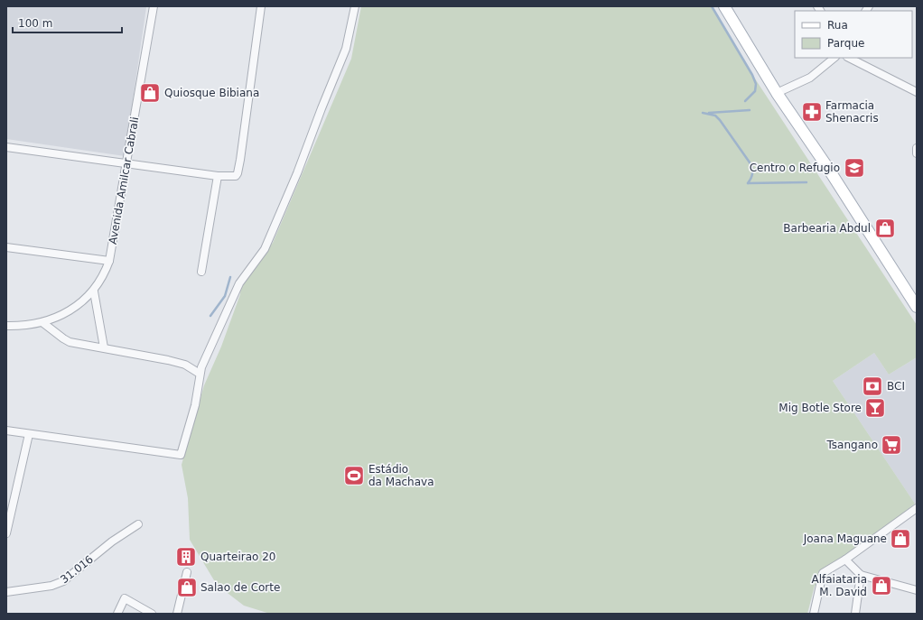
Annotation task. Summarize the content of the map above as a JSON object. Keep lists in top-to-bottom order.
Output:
{
  "streets": {
    "street": ["Avenida Amilcar Cabrali", "31.016"]
  },
  "places": {
    "shop": [
      "Quiosque Bibiana",
      "Barbearia Abdul",
      "Joana Maguane",
      "Alfaiataria M. David",
      "Salao de Corte"
    ],
    "pharmacy": ["Farmacia Shenacris"],
    "school or university": ["Centro o Refugio"],
    "bank": ["BCI"],
    "bar": ["Mig Botle Store"],
    "supermarket": ["Tsangano"],
    "sports": ["Estádio da Machava"],
    "building": ["Quarteirao 20"]
  },
  "legend": ["Rua", "Parque"],
  "scale_bar": "100 m"
}
